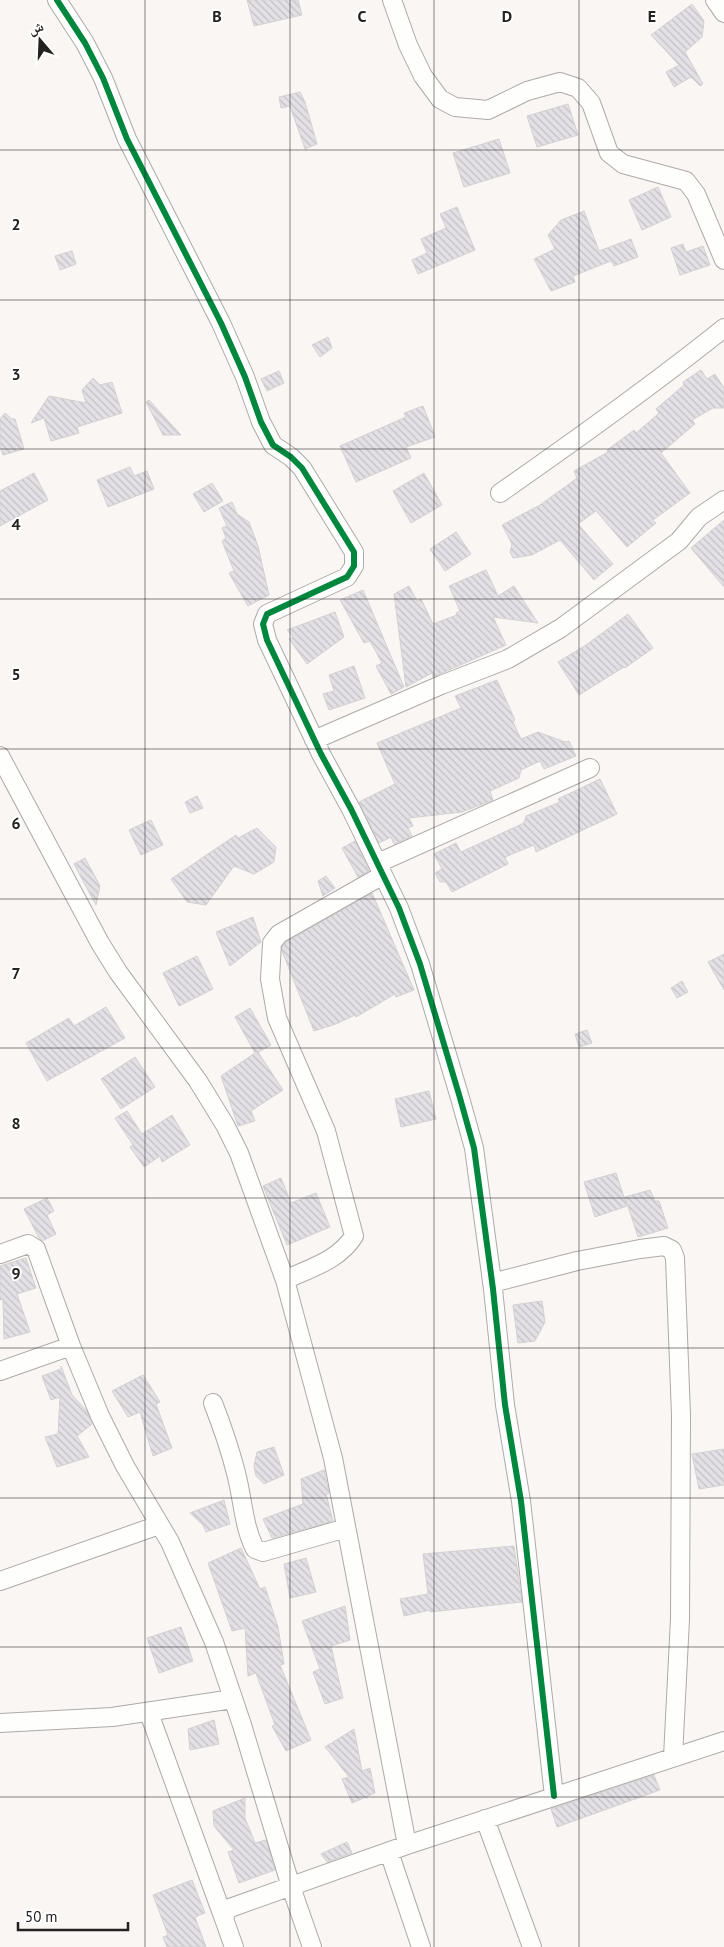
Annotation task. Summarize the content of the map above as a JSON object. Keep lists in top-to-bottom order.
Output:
{
  "scale_bar": "50 m",
  "north": "top",
  "grid": {
    "columns": [
      "B",
      "C",
      "D",
      "E"
    ],
    "rows": [
      "2",
      "3",
      "4",
      "5",
      "6",
      "7",
      "8",
      "9"
    ]
  }
}
